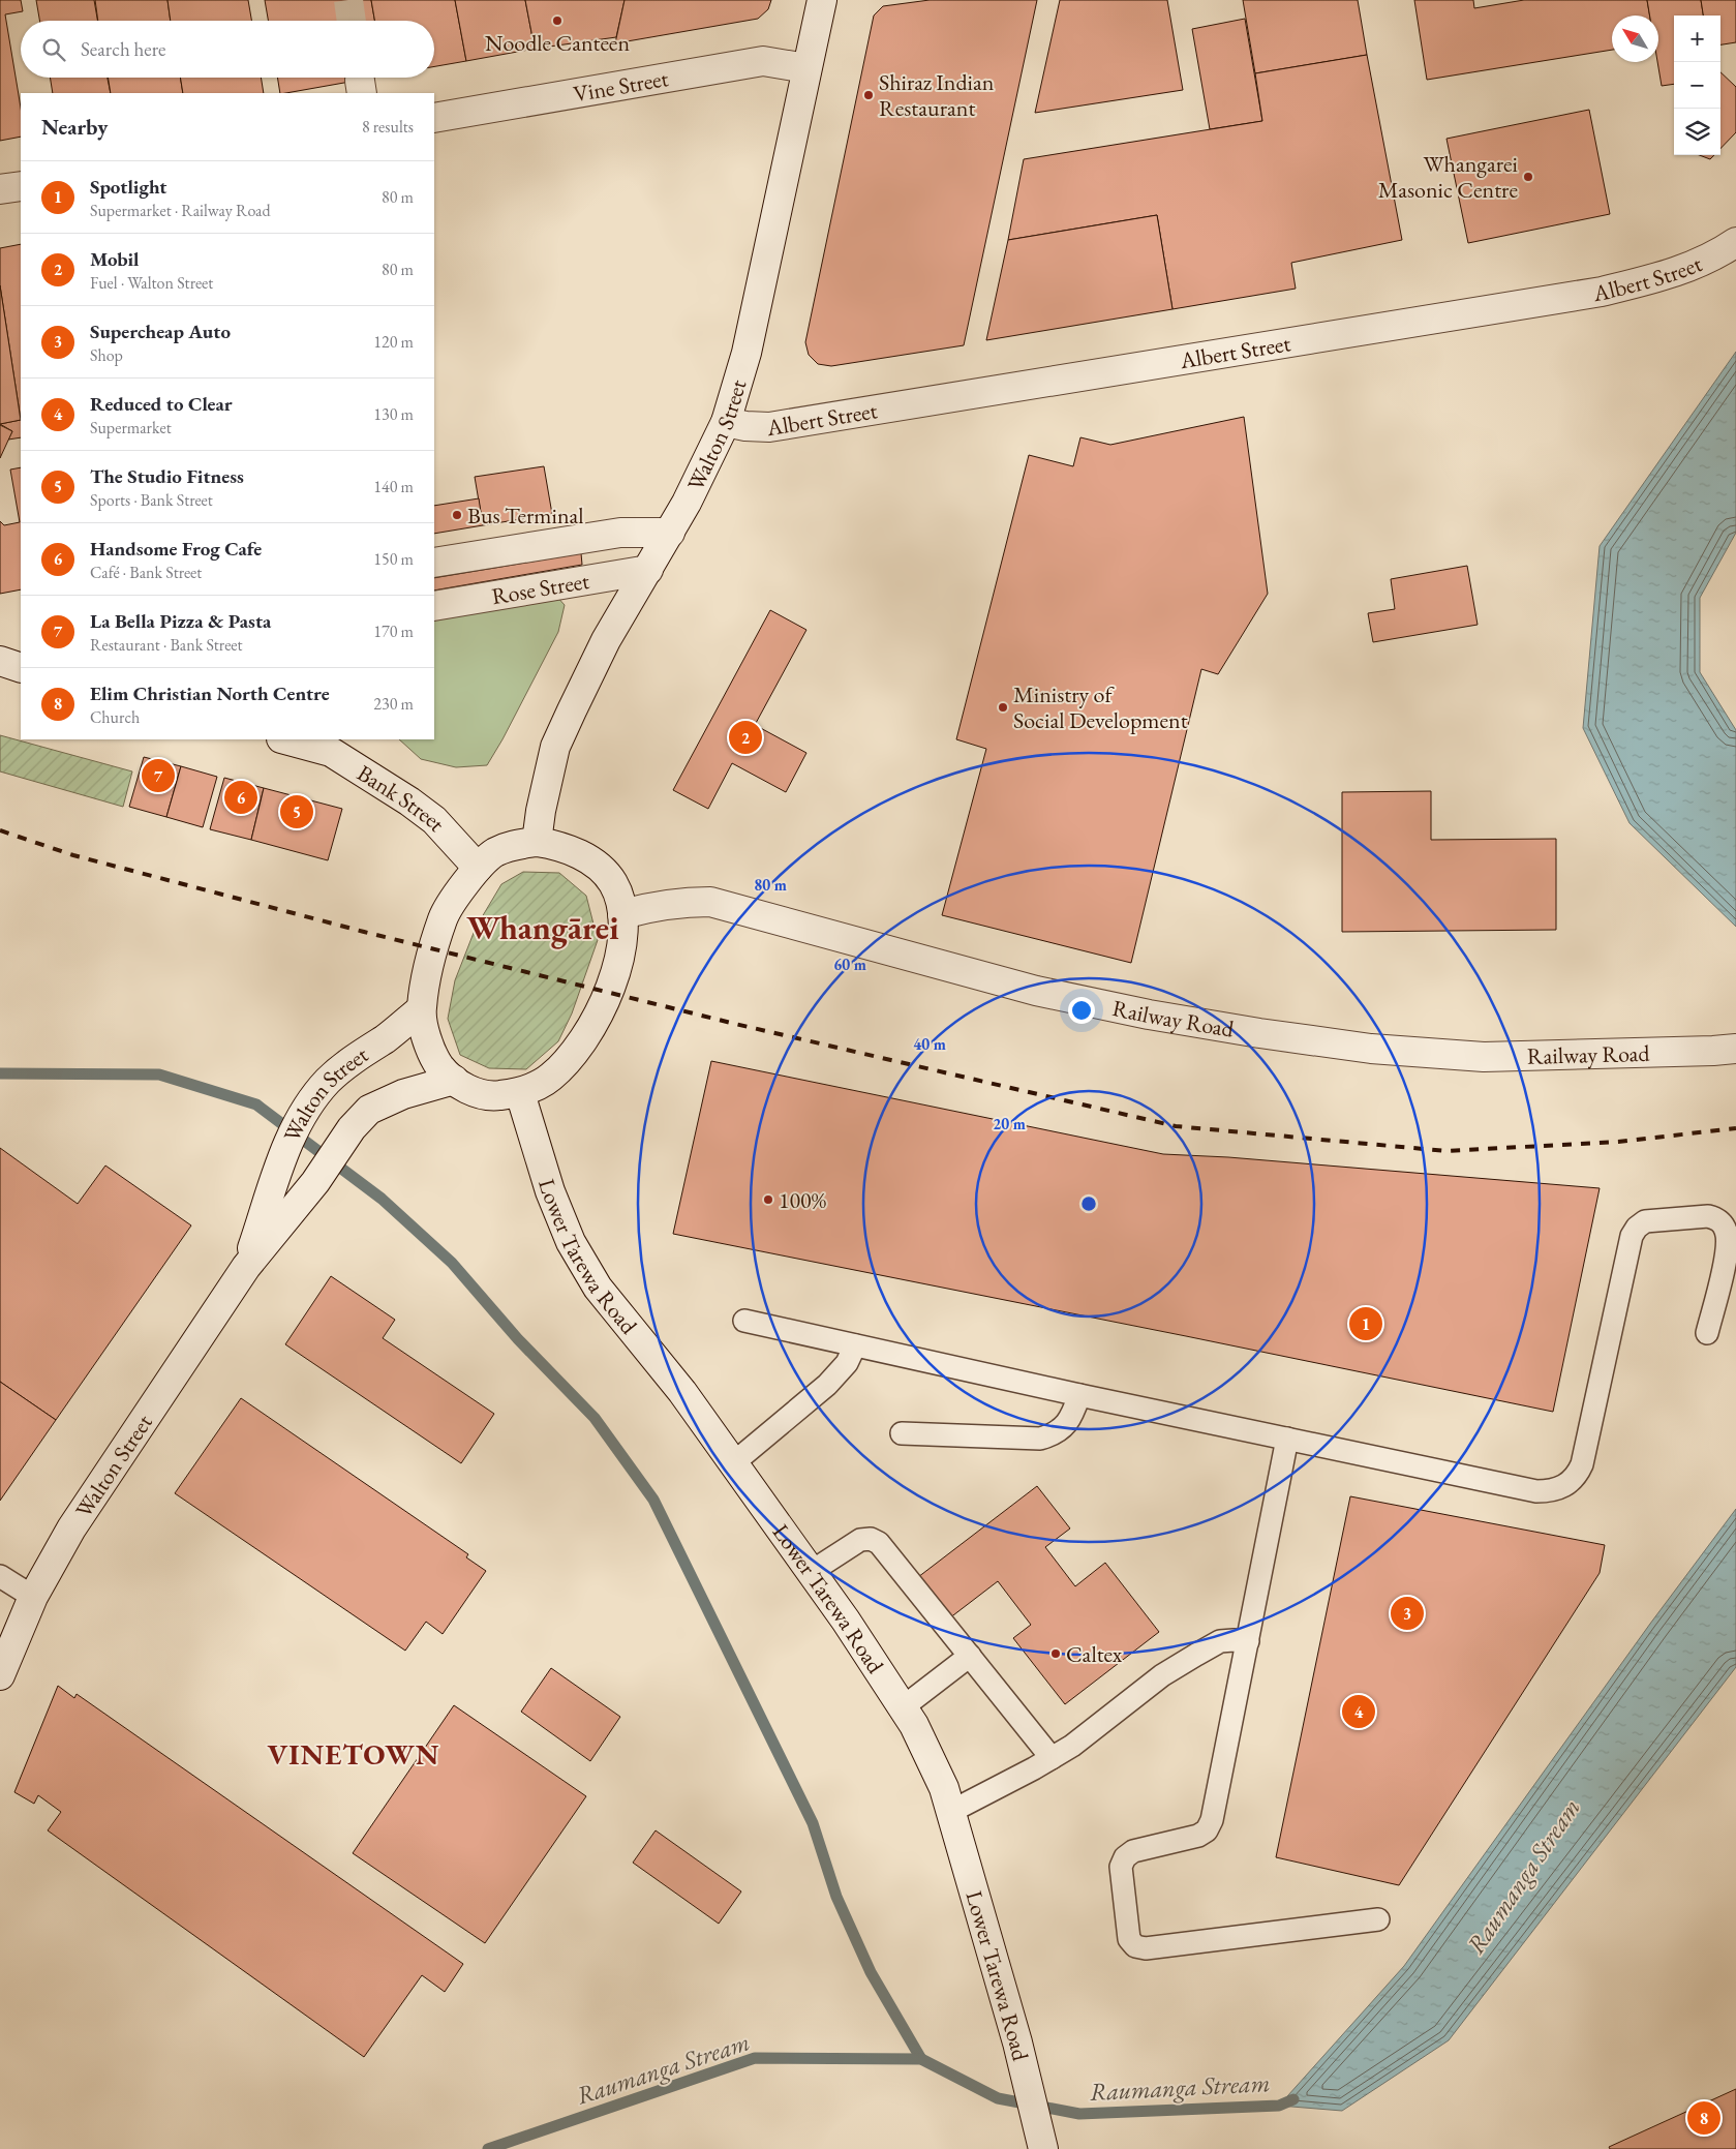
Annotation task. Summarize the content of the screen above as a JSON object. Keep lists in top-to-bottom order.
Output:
{
  "streets": {
    "main road": [
      "Vine Street",
      "Albert Street",
      "Walton Street",
      "Rose Street",
      "Bank Street",
      "Railway Road",
      "Lower Tarewa Road"
    ]
  },
  "crossings": [
    ["Vine Street", "Walton Street"],
    ["Albert Street", "Walton Street"],
    ["Walton Street", "Rose Street"]
  ],
  "districts": ["Whangārei", "VINETOWN"],
  "water": ["Raumanga Stream"],
  "places": [
    "Noodle Canteen",
    "Shiraz Indian Restaurant",
    "Whangarei Masonic Centre",
    "Bus Terminal",
    "Ministry of Social Development",
    "100%",
    "Caltex"
  ],
  "north": "top left",
  "page": {
    "map_buttons": ["+", "−"],
    "search": "Search here",
    "heading": ["Nearby", "8 results"],
    "list": [
      {
        "mark": "1",
        "name": "Spotlight",
        "note": "Supermarket · Railway Road",
        "value": "80 m"
      },
      {
        "mark": "2",
        "name": "Mobil",
        "note": "Fuel · Walton Street",
        "value": "80 m"
      },
      {
        "mark": "3",
        "name": "Supercheap Auto",
        "note": "Shop",
        "value": "120 m"
      },
      {
        "mark": "4",
        "name": "Reduced to Clear",
        "note": "Supermarket",
        "value": "130 m"
      },
      {
        "mark": "5",
        "name": "The Studio Fitness",
        "note": "Sports · Bank Street",
        "value": "140 m"
      },
      {
        "mark": "6",
        "name": "Handsome Frog Cafe",
        "note": "Café · Bank Street",
        "value": "150 m"
      },
      {
        "mark": "7",
        "name": "La Bella Pizza & Pasta",
        "note": "Restaurant · Bank Street",
        "value": "170 m"
      },
      {
        "mark": "8",
        "name": "Elim Christian North Centre",
        "note": "Church",
        "value": "230 m"
      }
    ],
    "pins": [
      "2",
      "7",
      "6",
      "5",
      "1",
      "3",
      "4",
      "8"
    ]
  },
  "rings": [
    "80 m",
    "60 m",
    "40 m",
    "20 m"
  ]
}
